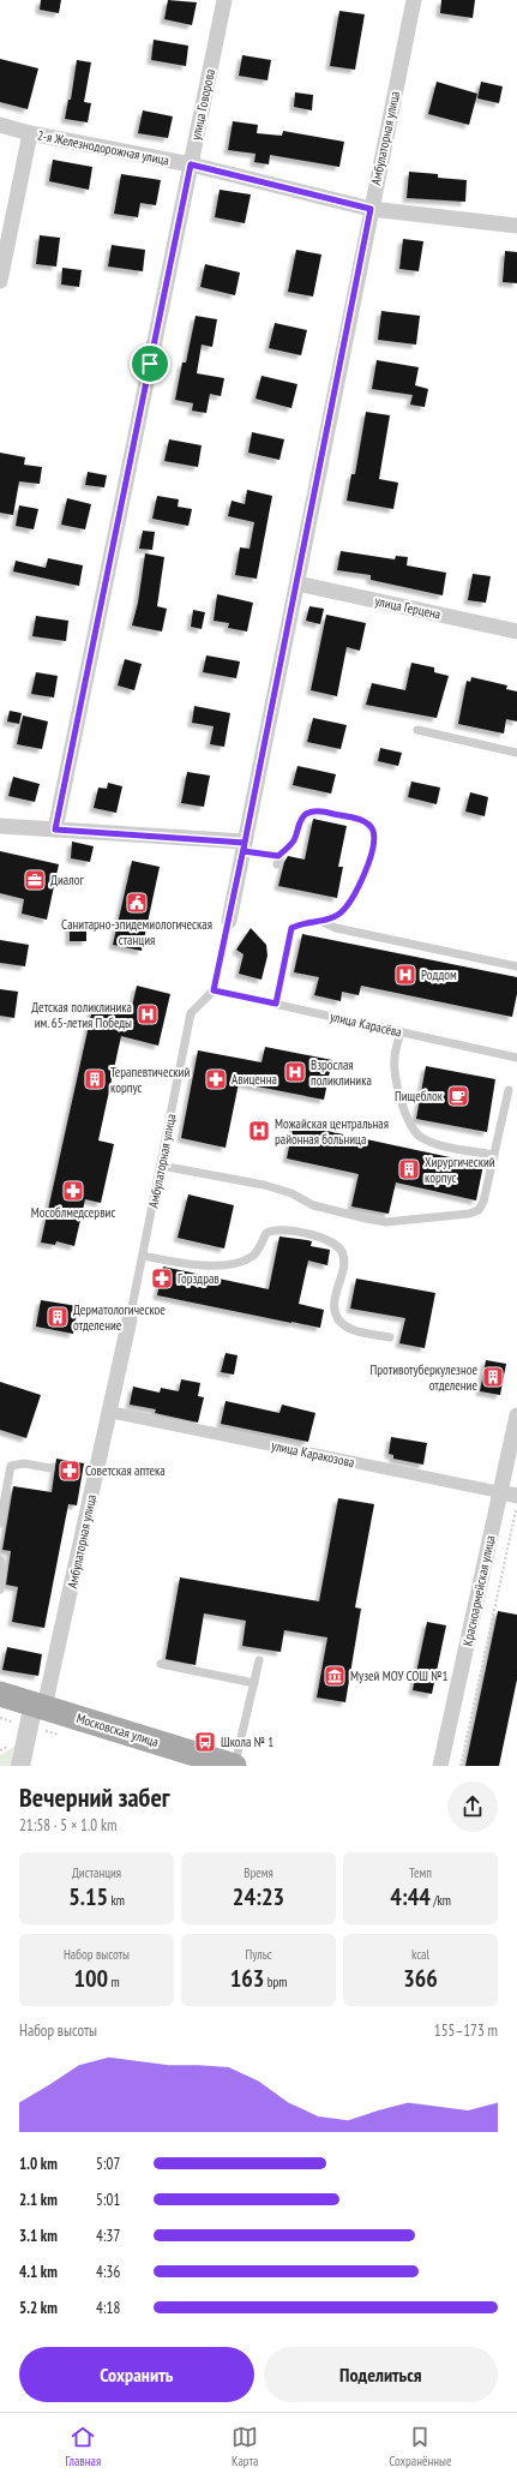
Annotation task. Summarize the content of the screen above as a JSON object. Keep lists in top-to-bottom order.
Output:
{
  "streets": {
    "main road": ["Московская улица"],
    "street": [
      "улица Говорова",
      "Амбулаторная улица",
      "2-я Железнодорожная улица",
      "улица Герцена",
      "улица Каракозова",
      "Красноармейская улица"
    ],
    "lane": ["улица Карасёва"]
  },
  "crossings": [
    ["улица Говорова", "2-я Железнодорожная улица"],
    ["Амбулаторная улица", "2-я Железнодорожная улица"],
    ["Амбулаторная улица", "улица Герцена"],
    ["Амбулаторная улица", "улица Карасёва"],
    ["Амбулаторная улица", "улица Каракозова"],
    ["Амбулаторная улица", "Московская улица"],
    ["улица Каракозова", "Красноармейская улица"]
  ],
  "places": {
    "office": ["Диалог"],
    "public building": ["Санитарно-эпидемиологическая станция"],
    "hospital": [
      "Роддом",
      "Детская поликлиника им. 65-летия Победы",
      "Взрослая поликлиника",
      "Можайская центральная районная больница"
    ],
    "building": [
      "Терапевтический корпус",
      "Хирургический корпус",
      "Дерматологическое отделение",
      "Противотуберкулезное отделение"
    ],
    "pharmacy": [
      "Авиценна",
      "Мособлмедсервис",
      "Горздрав",
      "Советская аптека"
    ],
    "cafe": ["Пищеблок"],
    "museum": ["Музей МОУ СОШ №1"],
    "bus stop": ["Школа № 1"]
  },
  "page": {
    "heading": ["Вечерний забег", "21:58 · 5 × 1.0 km"],
    "stats": [
      ["Дистанция", "5.15 km"],
      ["Время", "24:23"],
      ["Темп", "4:44 /km"],
      ["Набор высоты", "100 m"],
      ["Пульс", "163 bpm"],
      ["kcal", "366"]
    ],
    "chart": ["Набор высоты", "155–173 m"],
    "list": [
      {
        "name": "1.0 km",
        "note": "5:07"
      },
      {
        "name": "2.1 km",
        "note": "5:01"
      },
      {
        "name": "3.1 km",
        "note": "4:37"
      },
      {
        "name": "4.1 km",
        "note": "4:36"
      },
      {
        "name": "5.2 km",
        "note": "4:18"
      }
    ],
    "buttons": ["Сохранить", "Поделиться"],
    "tabs": ["Главная", "Карта", "Сохранённые"]
  }
}
